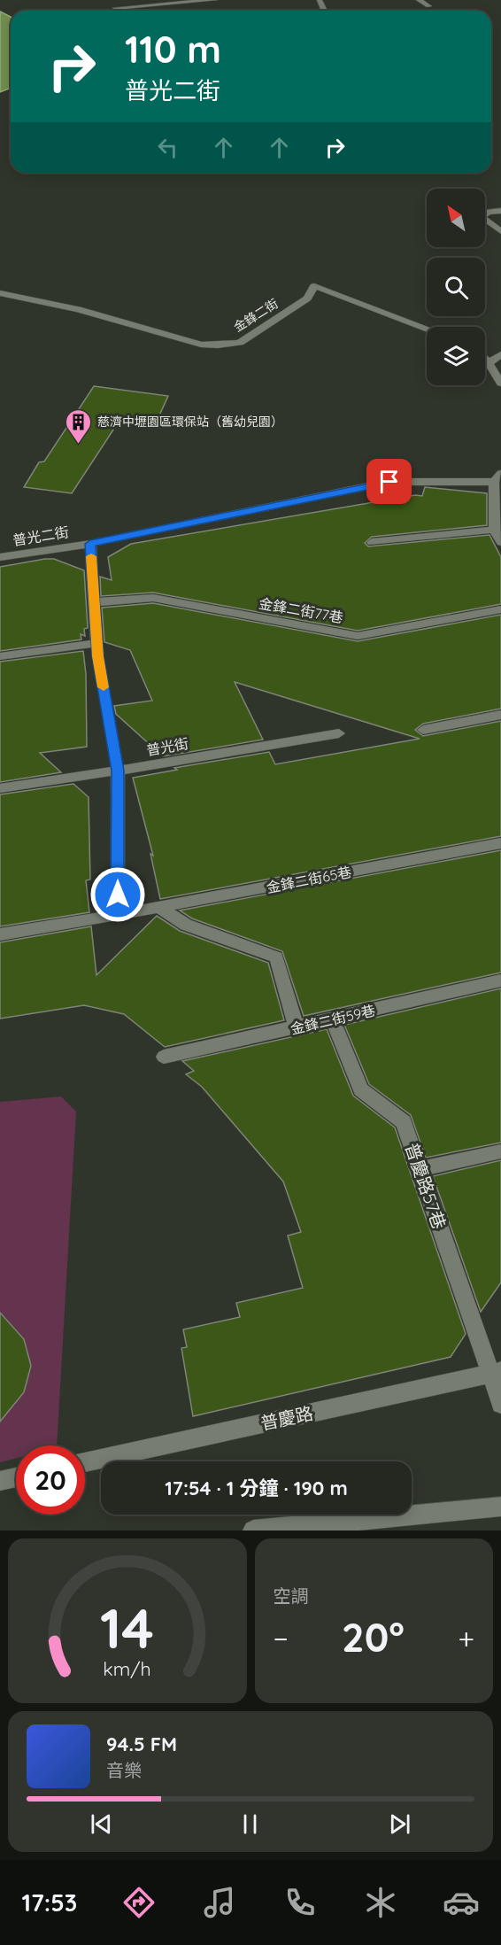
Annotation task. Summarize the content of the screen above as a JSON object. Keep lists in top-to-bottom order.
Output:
{
  "streets": {
    "lane": [
      "金鋒二街",
      "普光二街",
      "金鋒二街77巷",
      "普光街",
      "金鋒二街65巷",
      "金鋒二街59巷",
      "普慶路57巷",
      "普慶路"
    ]
  },
  "crossings": [
    ["金鋒二街59巷", "普慶路57巷"],
    ["普慶路57巷", "普慶路"]
  ],
  "places": {
    "building": ["慈濟中壢園區環保站（舊幼兒園）"]
  },
  "north": "top left",
  "page": {
    "turn": ["110 m", "普光二街"],
    "limit": "20",
    "trip": "17:54 · 1 分鐘 · 190 m",
    "tile": "空調",
    "heat": ["−", "20°", "+"],
    "song": ["94.5 FM", "音樂"],
    "tabs": "17:53",
    "gauge": ["14", "km/h"]
  }
}
